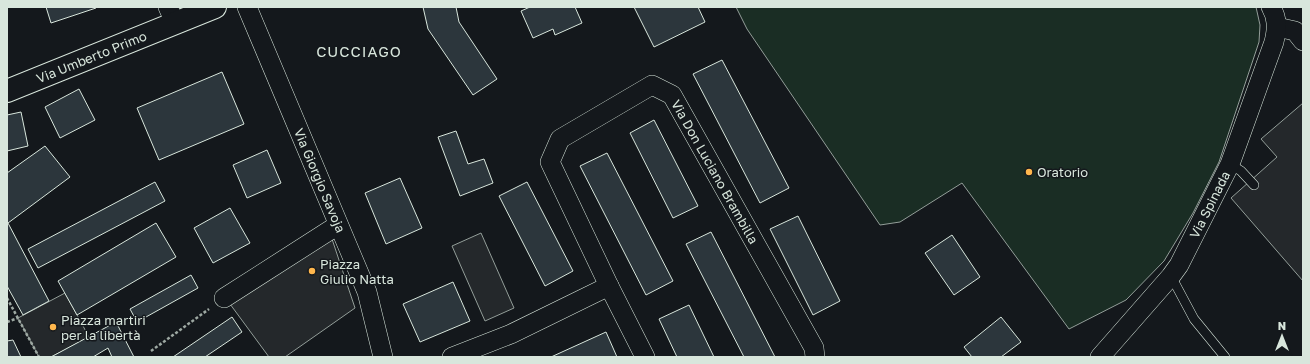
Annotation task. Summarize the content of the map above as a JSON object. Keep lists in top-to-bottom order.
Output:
{
  "streets": {
    "main road": ["Via Umberto Primo"],
    "street": ["Via Don Luciano Brambilla", "Via Giorgio Savoja", "Via Spinada"]
  },
  "districts": ["CUCCIAGO"],
  "places": ["Oratorio", "Piazza Giulio Natta", "Piazza martiri per la libertà"],
  "north": "top"
}
